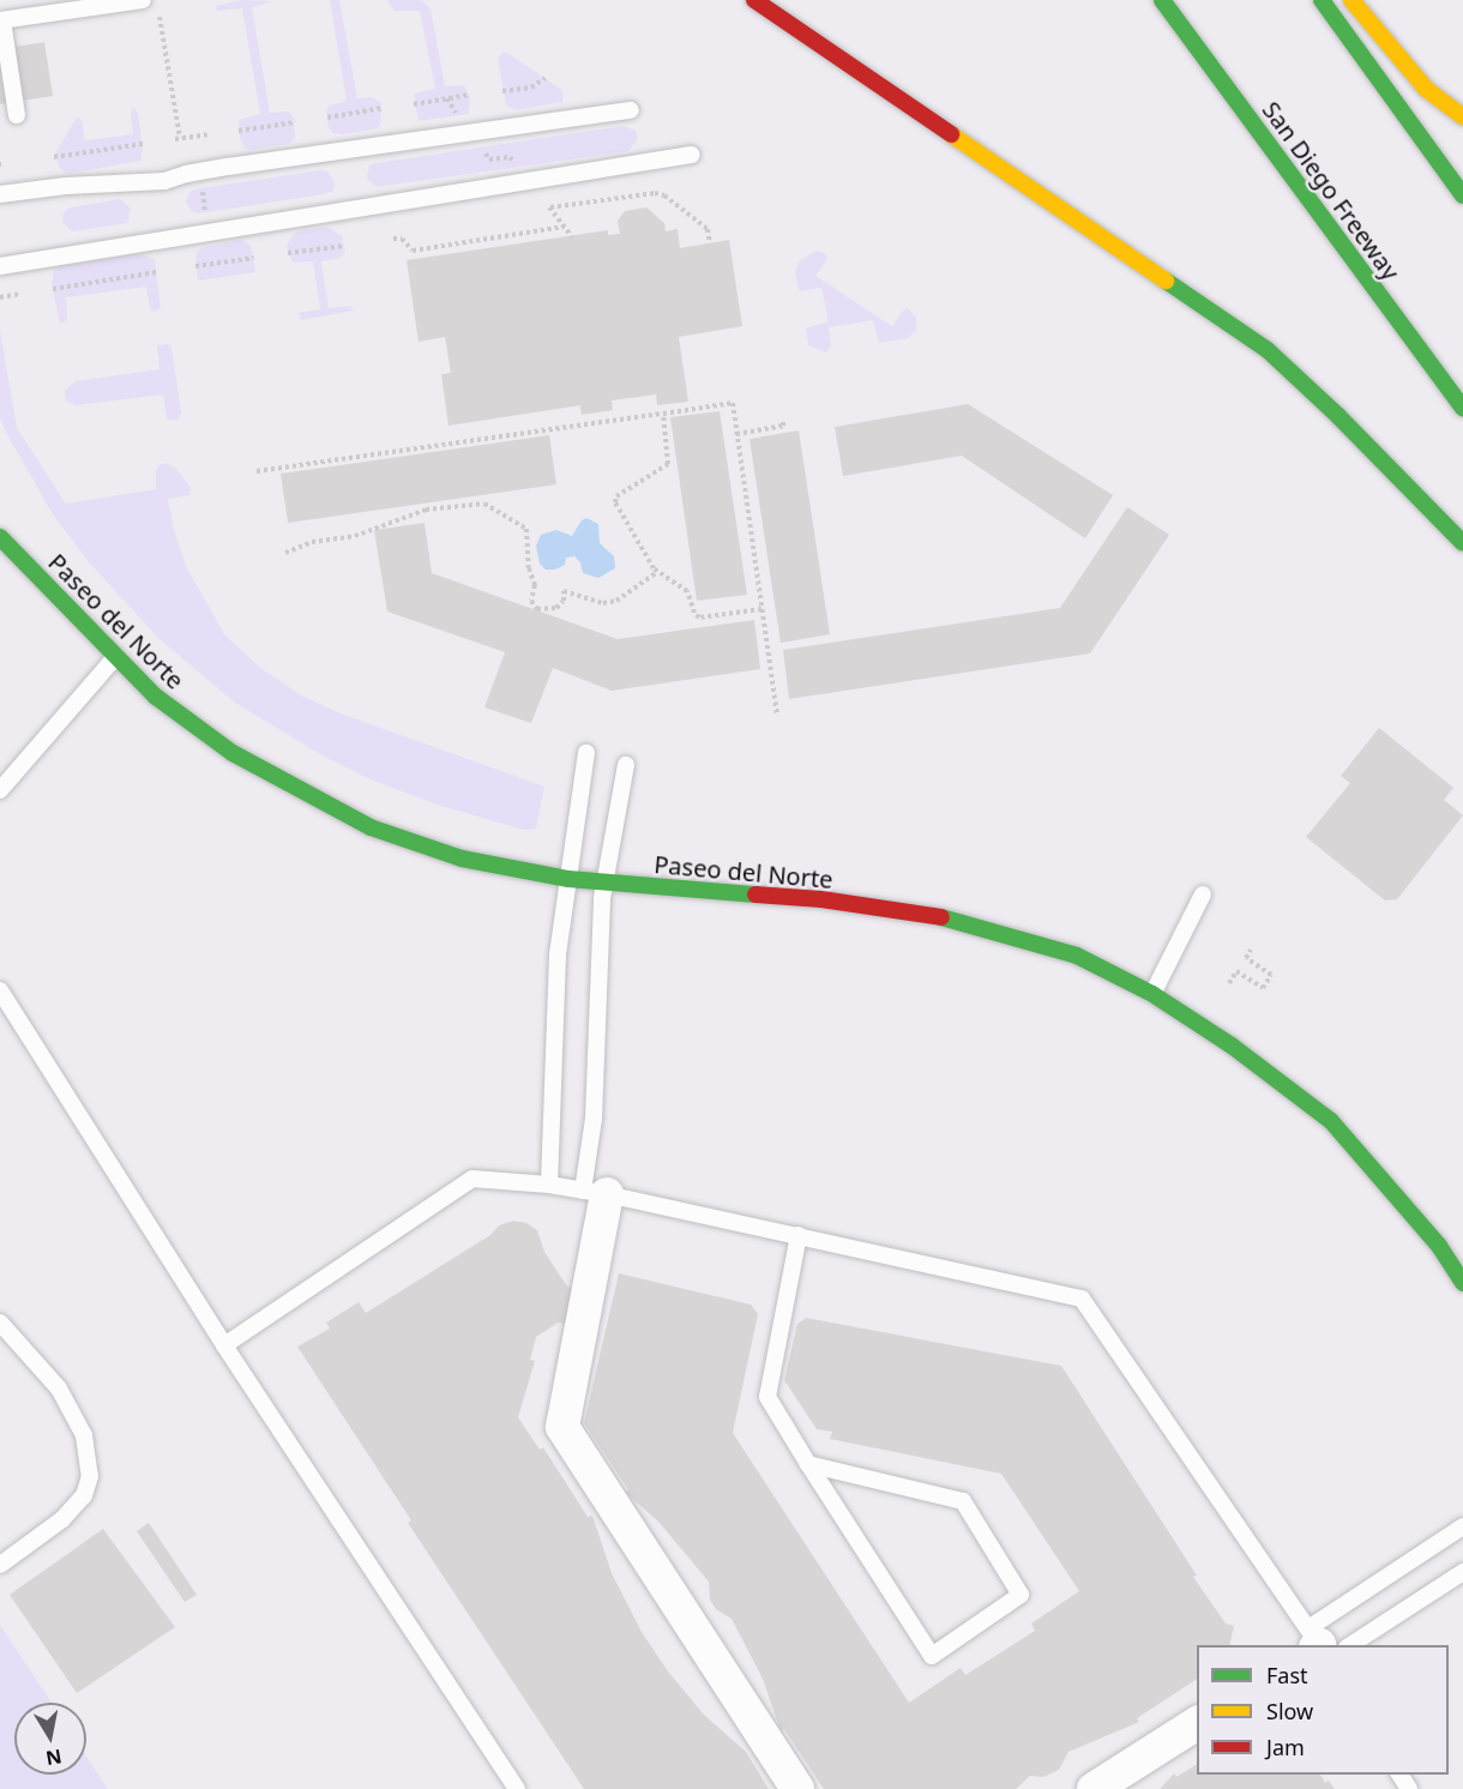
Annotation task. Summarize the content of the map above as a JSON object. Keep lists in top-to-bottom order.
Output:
{
  "streets": {
    "main road": ["San Diego Freeway", "Paseo del Norte"]
  },
  "legend": ["Fast", "Slow", "Jam"],
  "north": "bottom"
}
